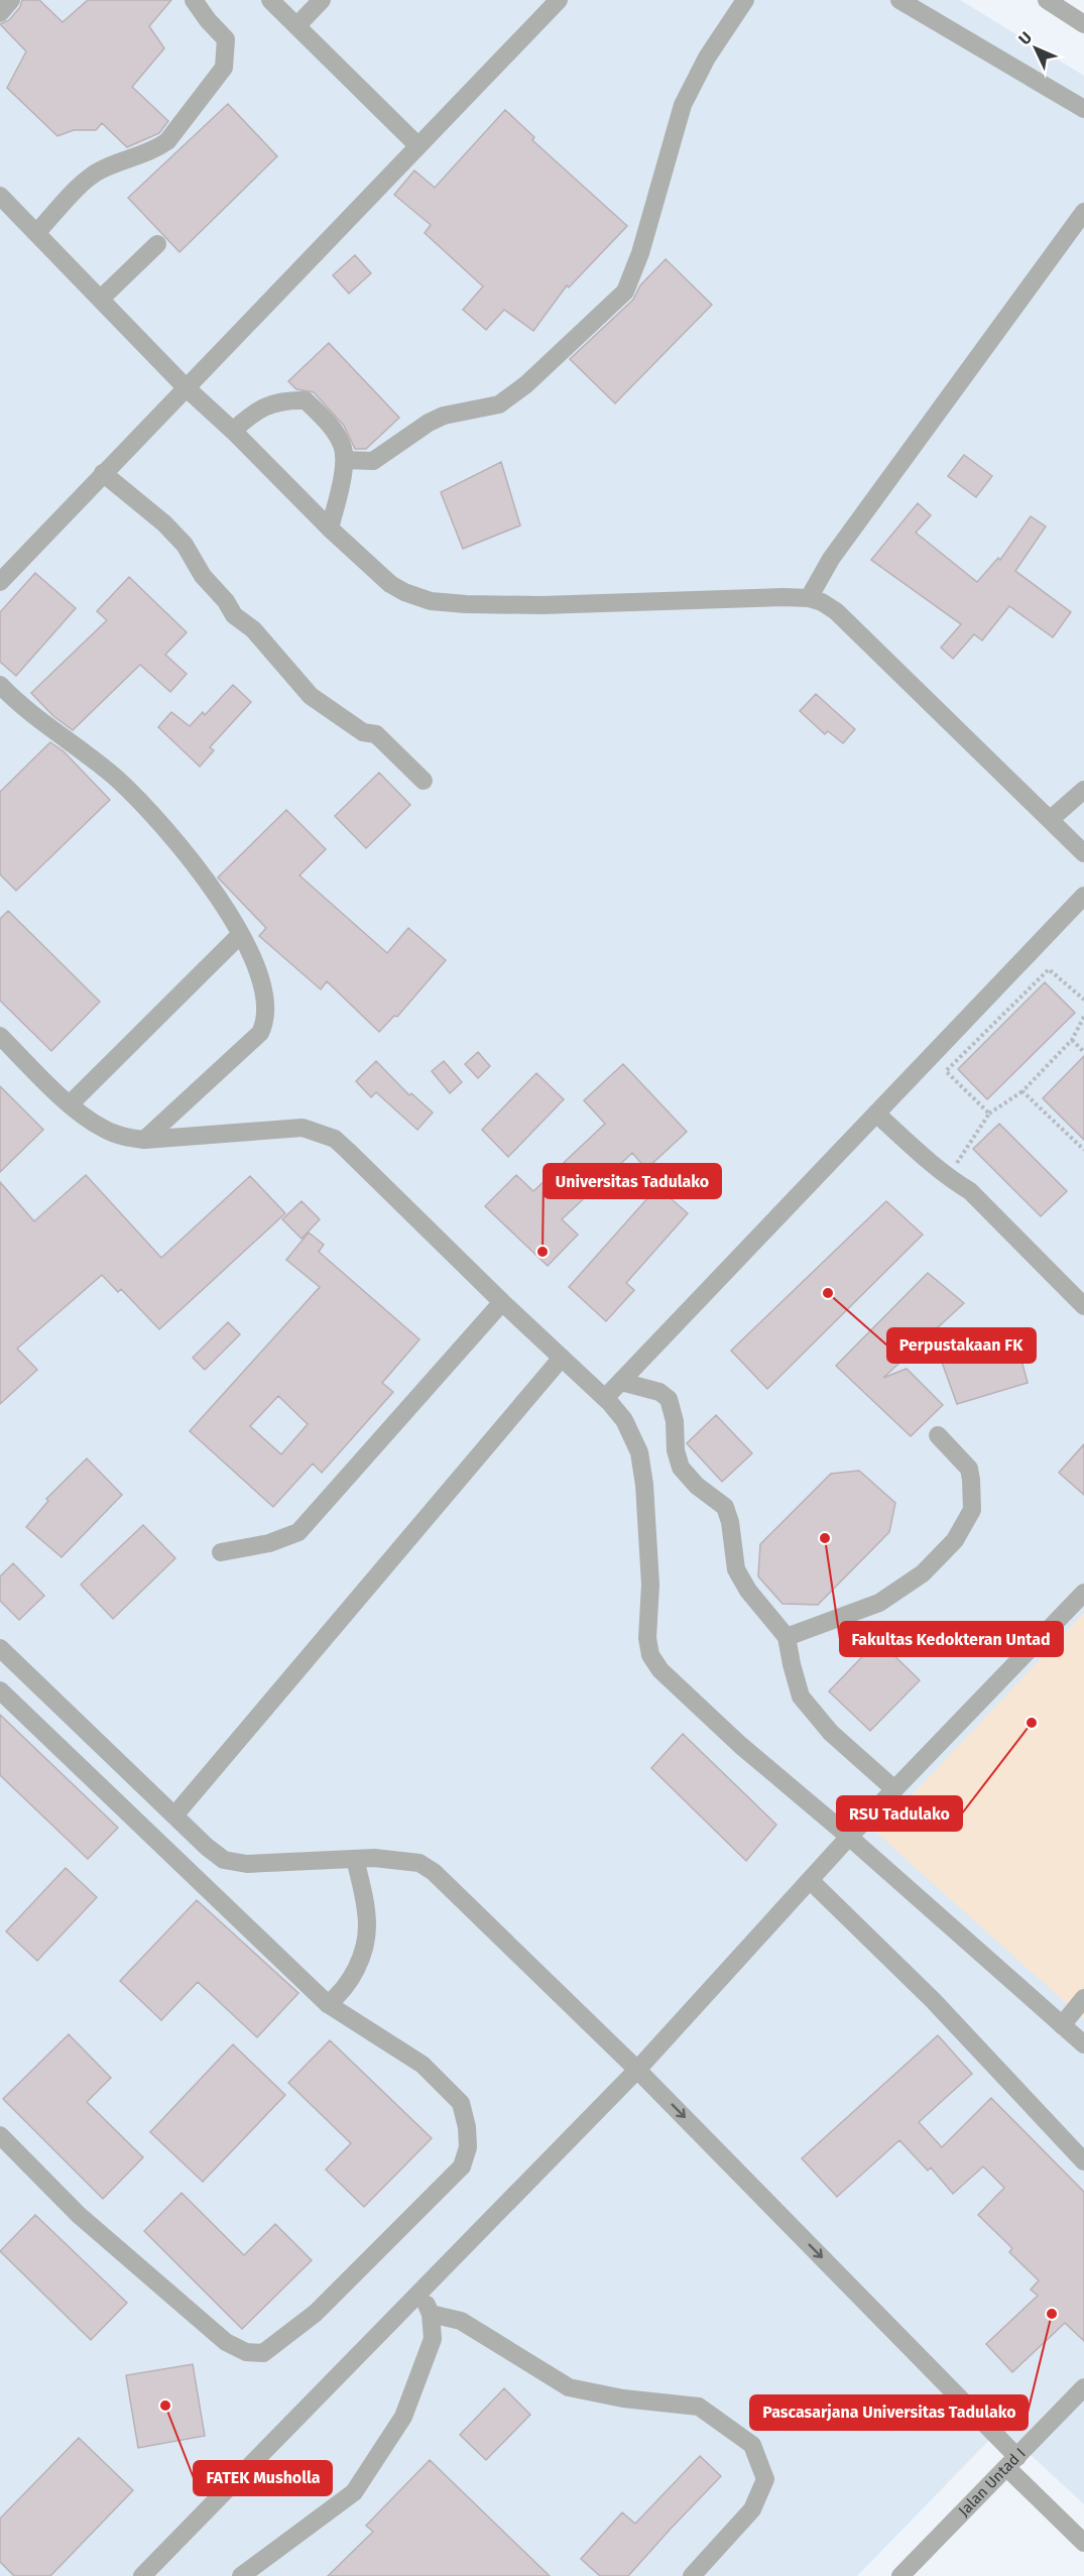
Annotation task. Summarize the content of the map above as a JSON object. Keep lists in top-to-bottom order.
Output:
{
  "streets": {
    "street": ["Jalan Untad I"]
  },
  "places": [
    "Universitas Tadulako",
    "Perpustakaan FK",
    "Fakultas Kedokteran Untad",
    "RSU Tadulako",
    "Pascasarjana Universitas Tadulako",
    "FATEK Musholla"
  ],
  "north": "top left"
}
